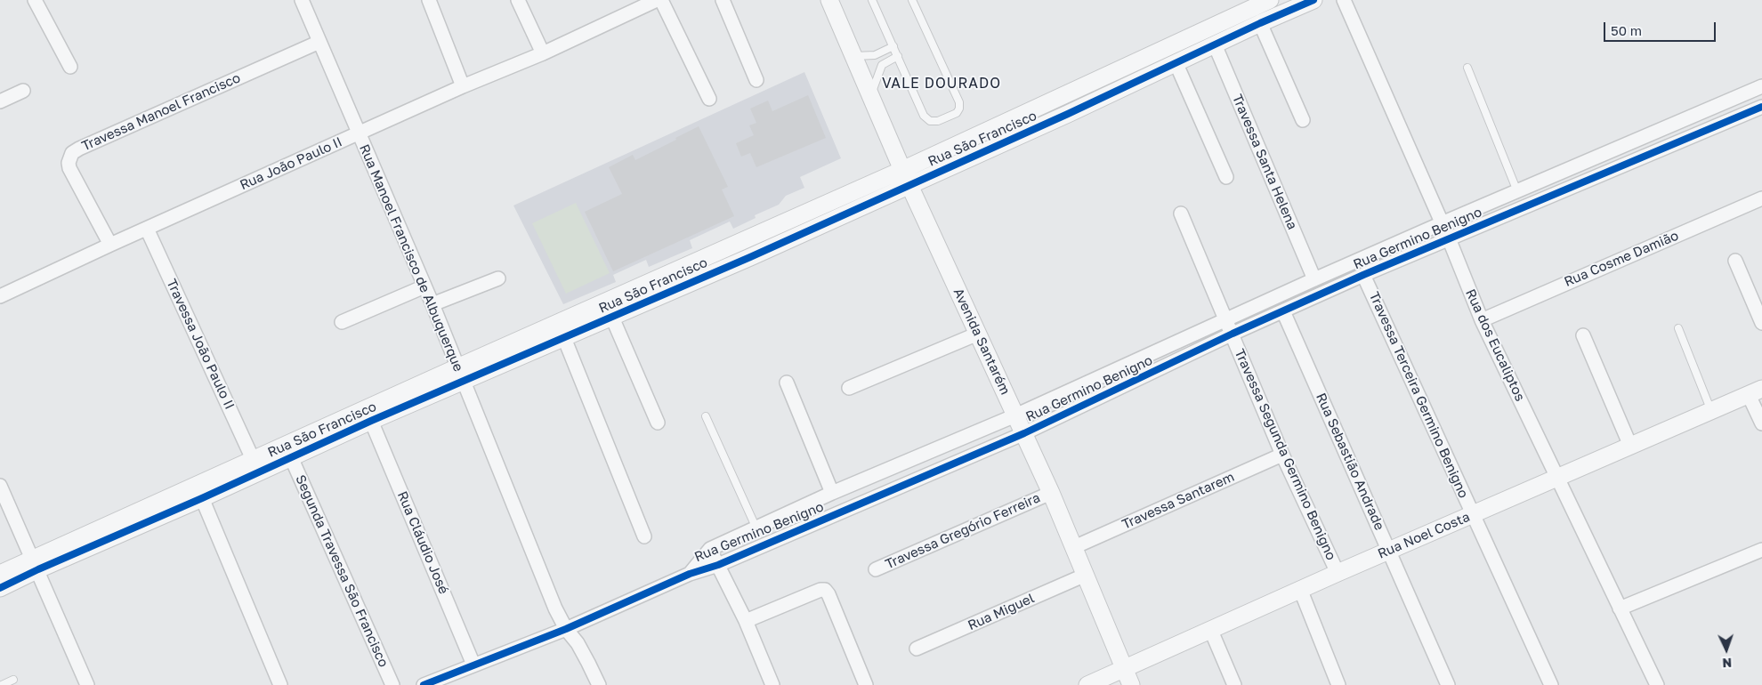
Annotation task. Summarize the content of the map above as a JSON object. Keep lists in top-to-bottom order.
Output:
{
  "streets": {
    "street": [
      "Travessa Manoel Francisco",
      "Rua São Francisco",
      "Travessa Santa Helena",
      "Rua João Paulo II",
      "Rua Germino Benigno",
      "Rua Manoel Francisco de Albuquerque",
      "Rua Cosme Damião",
      "Avenida Santarém",
      "Travessa João Paulo II",
      "Rua dos Eucaliptos",
      "Travessa Terceira Germino Benigno",
      "Travessa Segunda Germino Benigno",
      "Rua Sebastião Andrade",
      "Travessa Santarem",
      "Travessa Gregório Ferreira",
      "Rua Noel Costa",
      "Rua Cláudio José",
      "Segunda Travessa São Francisco",
      "Rua Miguel"
    ]
  },
  "crossings": [
    ["Travessa Manoel Francisco", "Rua João Paulo II"],
    ["Travessa Manoel Francisco", "Rua Manoel Francisco de Albuquerque"],
    ["Rua São Francisco", "Travessa Santa Helena"],
    ["Rua São Francisco", "Rua Manoel Francisco de Albuquerque"],
    ["Rua São Francisco", "Avenida Santarém"],
    ["Rua São Francisco", "Travessa João Paulo II"],
    ["Rua São Francisco", "Rua Cláudio José"],
    ["Rua São Francisco", "Segunda Travessa São Francisco"],
    ["Travessa Santa Helena", "Rua Germino Benigno"],
    ["Rua João Paulo II", "Rua Manoel Francisco de Albuquerque"],
    ["Rua João Paulo II", "Travessa João Paulo II"],
    ["Rua Germino Benigno", "Rua Manoel Francisco de Albuquerque"],
    ["Rua Germino Benigno", "Avenida Santarém"],
    ["Rua Germino Benigno", "Rua dos Eucaliptos"],
    ["Rua Germino Benigno", "Travessa Terceira Germino Benigno"],
    ["Rua Germino Benigno", "Travessa Segunda Germino Benigno"],
    ["Rua Germino Benigno", "Rua Sebastião Andrade"],
    ["Rua Germino Benigno", "Rua Cláudio José"],
    ["Rua Cosme Damião", "Rua dos Eucaliptos"],
    ["Avenida Santarém", "Travessa Santarem"],
    ["Avenida Santarém", "Travessa Gregório Ferreira"],
    ["Avenida Santarém", "Rua Noel Costa"],
    ["Avenida Santarém", "Rua Miguel"],
    ["Rua dos Eucaliptos", "Rua Noel Costa"],
    ["Travessa Terceira Germino Benigno", "Rua Noel Costa"],
    ["Travessa Segunda Germino Benigno", "Travessa Santarem"],
    ["Travessa Segunda Germino Benigno", "Rua Noel Costa"],
    ["Rua Sebastião Andrade", "Rua Noel Costa"]
  ],
  "districts": ["VALE DOURADO"],
  "scale_bar": "50 m",
  "north": "bottom"
}
